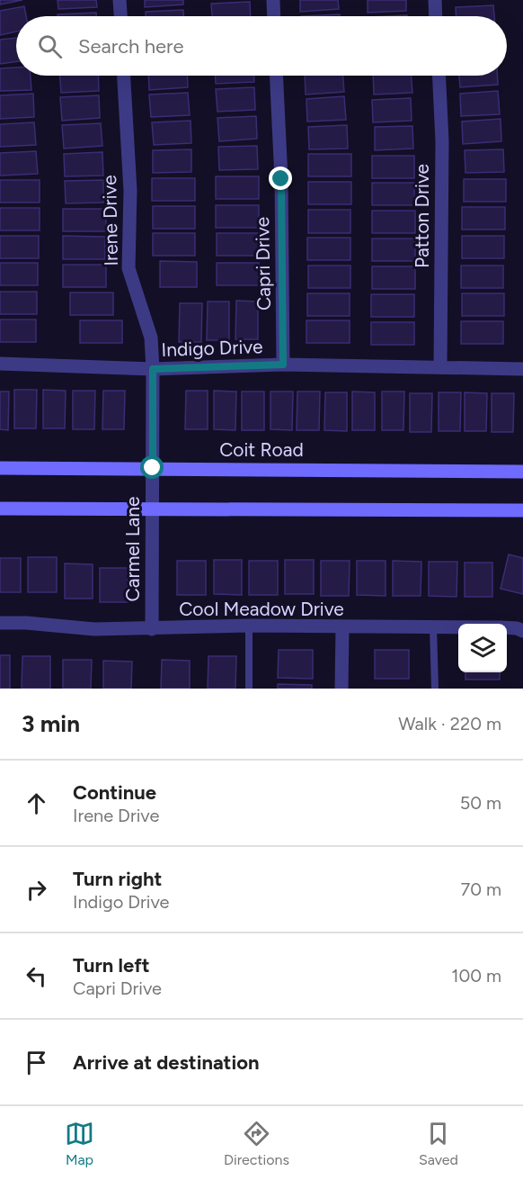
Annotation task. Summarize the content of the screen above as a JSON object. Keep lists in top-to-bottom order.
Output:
{
  "streets": {
    "main road": ["Coit Road"],
    "street": [
      "Patton Drive",
      "Irene Drive",
      "Capri Drive",
      "Indigo Drive",
      "Carmel Lane",
      "Cool Meadow Drive"
    ]
  },
  "crossings": [
    ["Patton Drive", "Indigo Drive"],
    ["Irene Drive", "Indigo Drive"],
    ["Irene Drive", "Coit Road"],
    ["Irene Drive", "Carmel Lane"],
    ["Capri Drive", "Indigo Drive"],
    ["Coit Road", "Carmel Lane"],
    ["Carmel Lane", "Cool Meadow Drive"]
  ],
  "page": {
    "search": "Search here",
    "heading": ["3 min", "Walk · 220 m"],
    "list": [
      ["Continue", "Irene Drive", "50 m"],
      ["Turn right", "Indigo Drive", "70 m"],
      ["Turn left", "Capri Drive", "100 m"],
      "Arrive at destination"
    ],
    "nav": ["Map", "Directions", "Saved"]
  }
}
